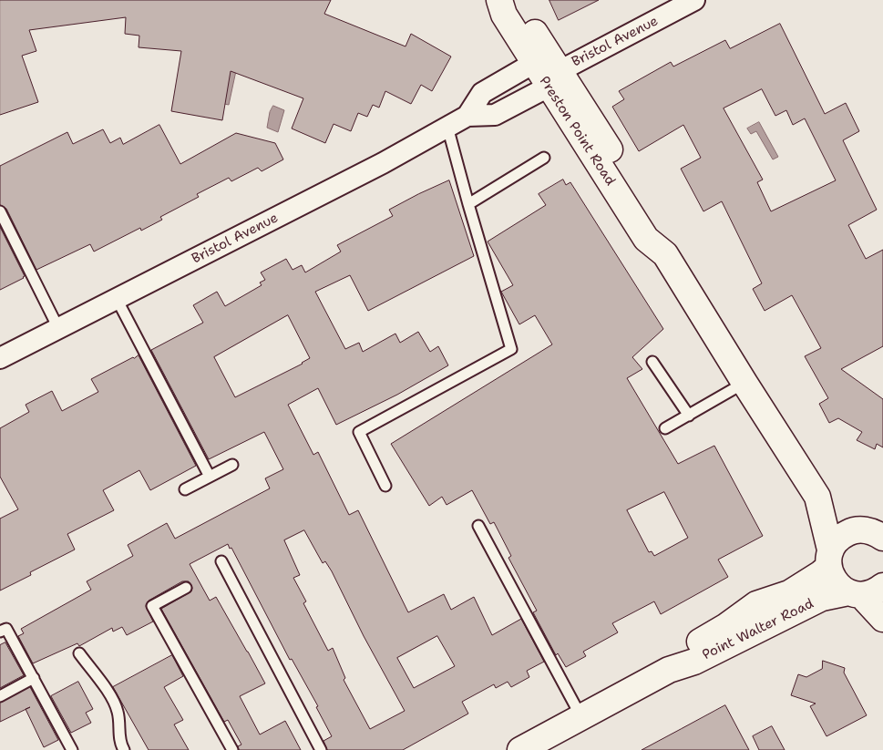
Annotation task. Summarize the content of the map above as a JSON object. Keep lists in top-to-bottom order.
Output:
{
  "streets": {
    "main road": ["Preston Point Road", "Point Walter Road"],
    "street": ["Bristol Avenue"]
  },
  "crossings": [
    ["Bristol Avenue", "Preston Point Road"],
    ["Preston Point Road", "Point Walter Road"]
  ]
}
